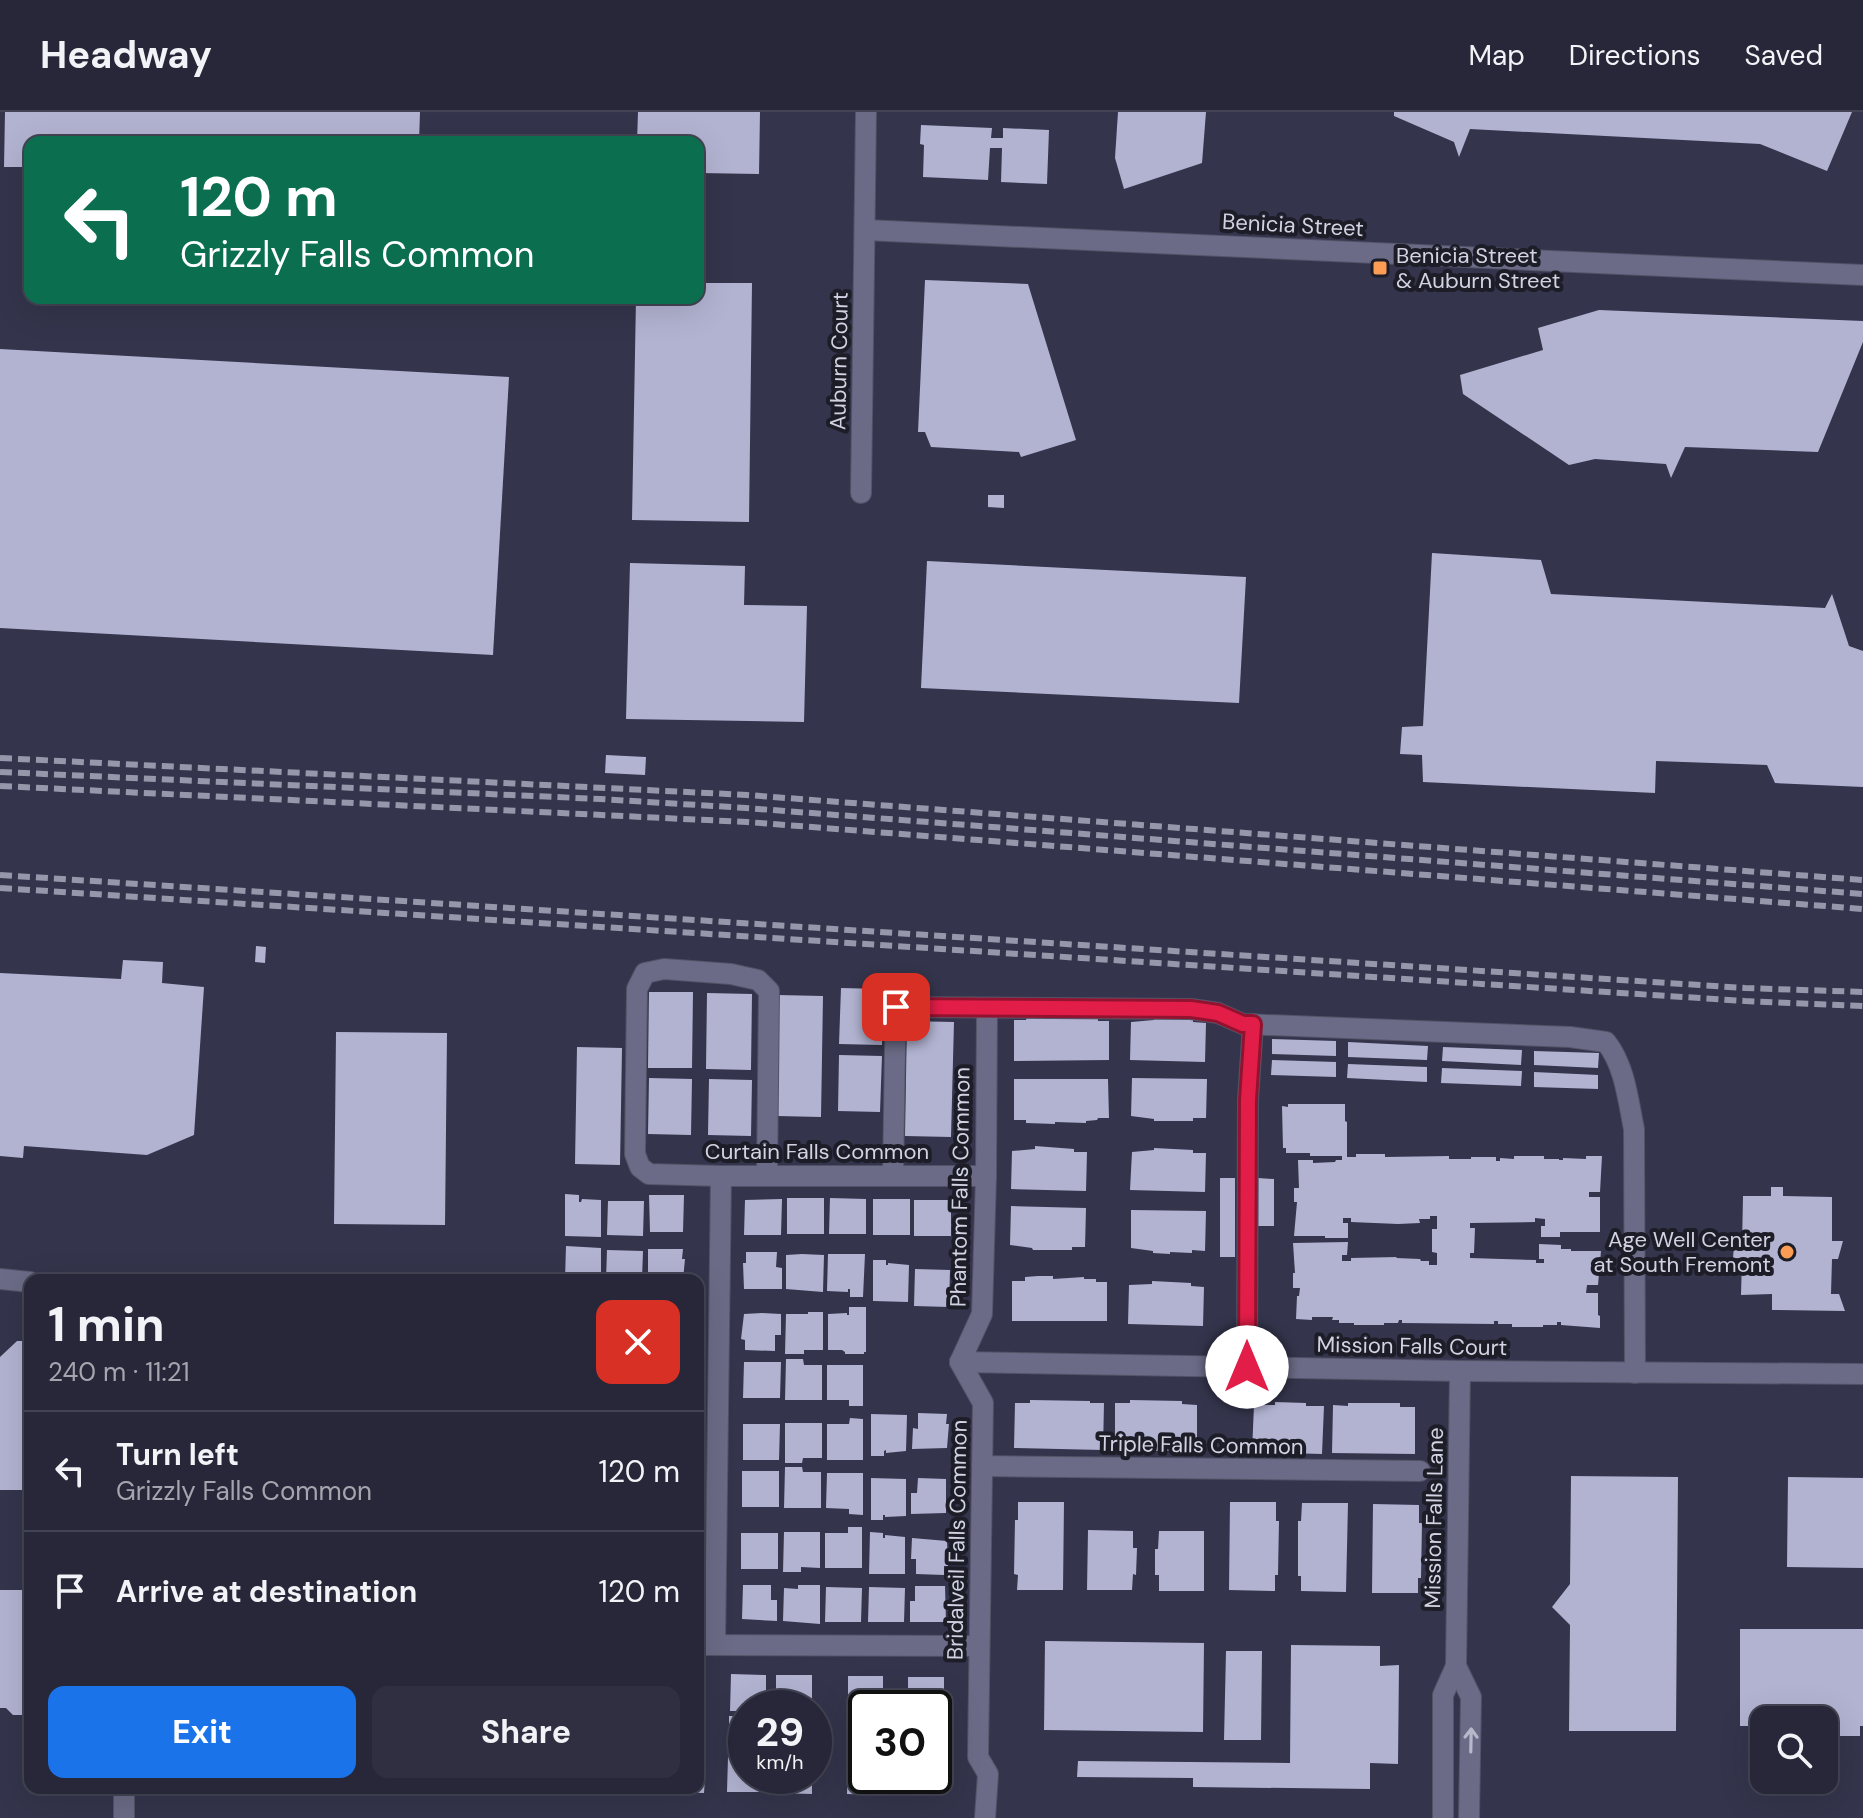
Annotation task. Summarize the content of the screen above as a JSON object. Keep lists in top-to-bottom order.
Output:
{
  "streets": {
    "street": [
      "Benicia Street",
      "Auburn Court",
      "Curtain Falls Common",
      "Phantom Falls Common",
      "Mission Falls Court",
      "Triple Falls Common",
      "Mission Falls Lane",
      "Bridalveil Falls Common"
    ]
  },
  "crossings": [
    ["Benicia Street", "Auburn Court"],
    ["Curtain Falls Common", "Phantom Falls Common"],
    ["Phantom Falls Common", "Mission Falls Court"],
    ["Phantom Falls Common", "Bridalveil Falls Common"],
    ["Mission Falls Court", "Mission Falls Lane"],
    ["Mission Falls Court", "Bridalveil Falls Common"],
    ["Triple Falls Common", "Bridalveil Falls Common"]
  ],
  "places": {
    "transit": ["Benicia Street & Auburn Street"],
    "other": ["Age Well Center at South Fremont"]
  },
  "page": {
    "header": "Headway",
    "nav": ["Map", "Directions", "Saved"],
    "turn": ["120 m", "Grizzly Falls Common"],
    "heading": ["1 min", "240 m · 11:21"],
    "list": [
      {
        "name": "Turn left",
        "note": "Grizzly Falls Common",
        "value": "120 m"
      },
      {
        "name": "Arrive at destination",
        "value": "120 m"
      }
    ],
    "buttons": ["Exit", "Share"],
    "speed": "29 km/h",
    "limit": "30"
  }
}
